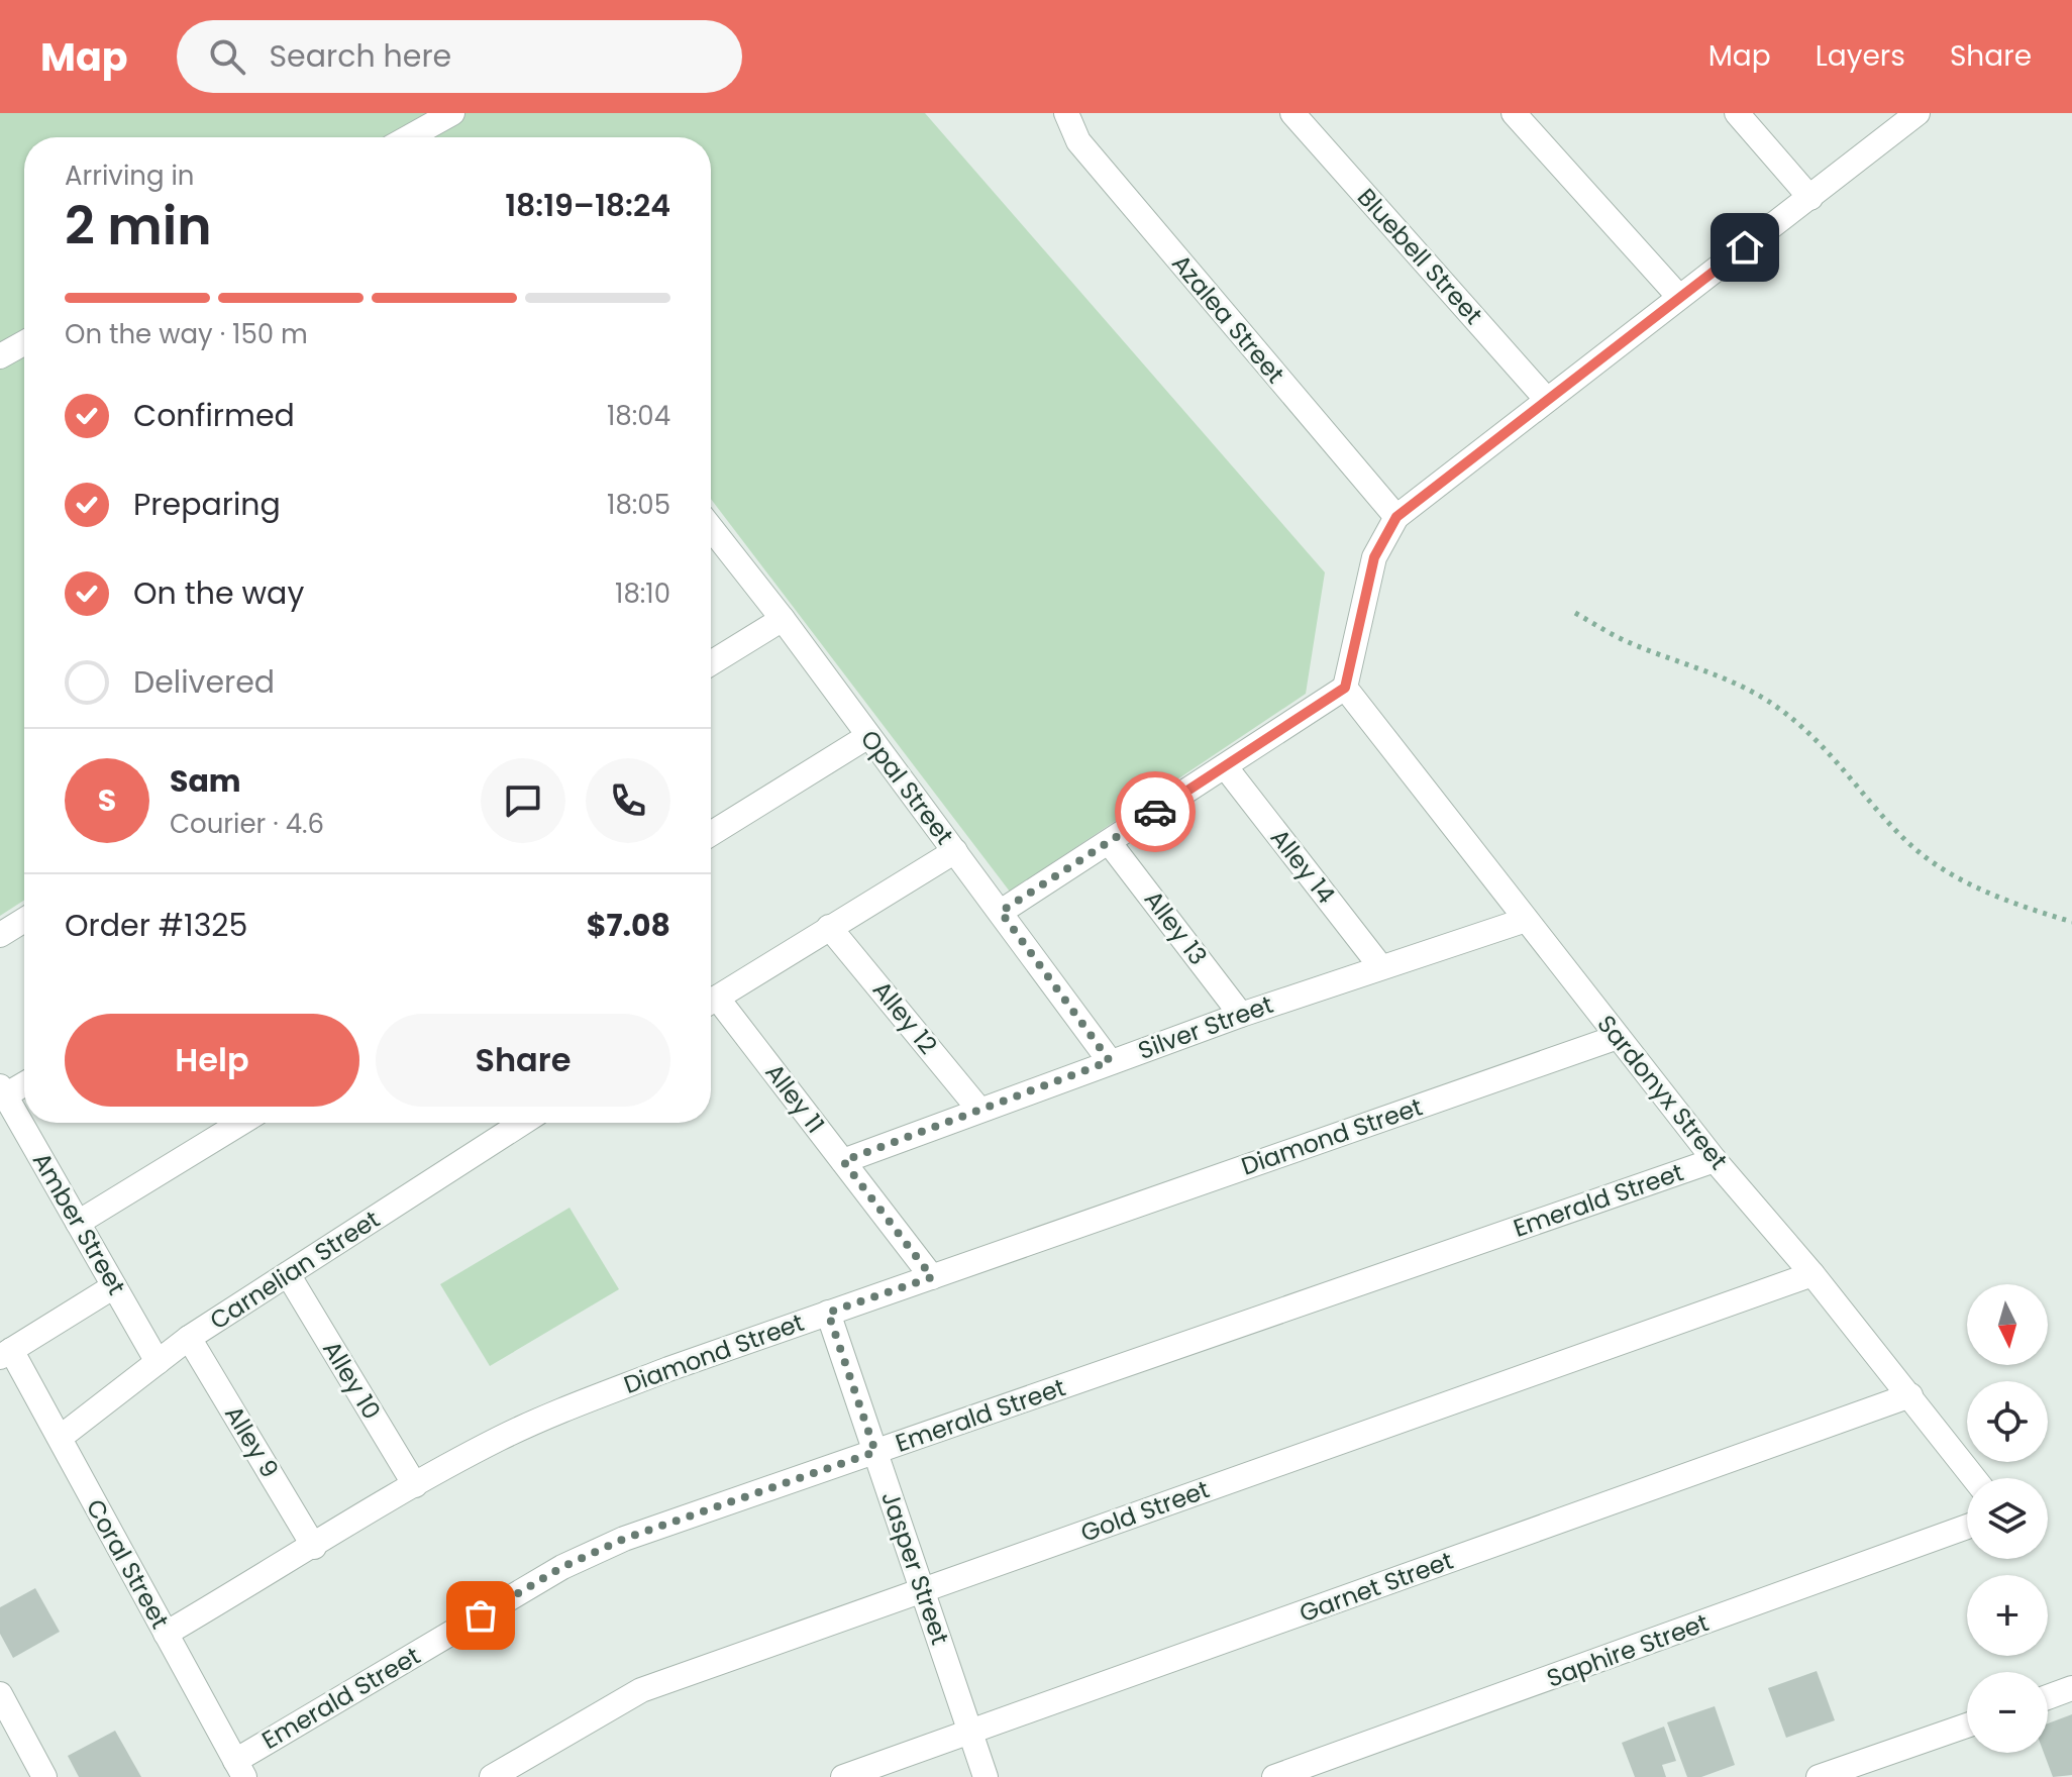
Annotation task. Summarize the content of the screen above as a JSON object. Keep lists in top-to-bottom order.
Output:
{
  "streets": {
    "street": [
      "Bluebell Street",
      "Azalea Street",
      "Opal Street",
      "Alley 14",
      "Alley 13",
      "Alley 12",
      "Silver Street",
      "Sardonyx Street",
      "Alley 11",
      "Diamond Street",
      "Emerald Street",
      "Amber Street",
      "Carnelian Street",
      "Alley 10",
      "Alley 9",
      "Gold Street",
      "Coral Street",
      "Jasper Street",
      "Garnet Street",
      "Saphire Street"
    ]
  },
  "crossings": [
    ["Opal Street", "Silver Street"],
    ["Alley 14", "Silver Street"],
    ["Alley 13", "Silver Street"],
    ["Alley 12", "Silver Street"],
    ["Silver Street", "Sardonyx Street"],
    ["Silver Street", "Alley 11"],
    ["Sardonyx Street", "Diamond Street"],
    ["Sardonyx Street", "Emerald Street"],
    ["Sardonyx Street", "Gold Street"],
    ["Sardonyx Street", "Garnet Street"],
    ["Alley 11", "Diamond Street"],
    ["Diamond Street", "Alley 10"],
    ["Diamond Street", "Alley 9"],
    ["Diamond Street", "Coral Street"],
    ["Diamond Street", "Jasper Street"],
    ["Emerald Street", "Coral Street"],
    ["Emerald Street", "Jasper Street"],
    ["Amber Street", "Carnelian Street"],
    ["Carnelian Street", "Alley 10"],
    ["Carnelian Street", "Alley 9"],
    ["Carnelian Street", "Coral Street"],
    ["Gold Street", "Jasper Street"],
    ["Jasper Street", "Garnet Street"]
  ],
  "north": "bottom",
  "page": {
    "header": "Map",
    "search": "Search here",
    "nav": ["Map", "Layers", "Share"],
    "heading": ["2 min", "Arriving in", "18:19–18:24"],
    "panel": [
      "Sam",
      "Courier · 4.6",
      "Order #1325",
      "$7.08"
    ],
    "bar": "On the way · 150 m",
    "list": [
      ["Confirmed", "18:04"],
      ["Preparing", "18:05"],
      ["On the way", "18:10"],
      "Delivered"
    ],
    "round": "S",
    "buttons": ["Help", "Share"],
    "map_buttons": ["+", "−"]
  }
}
